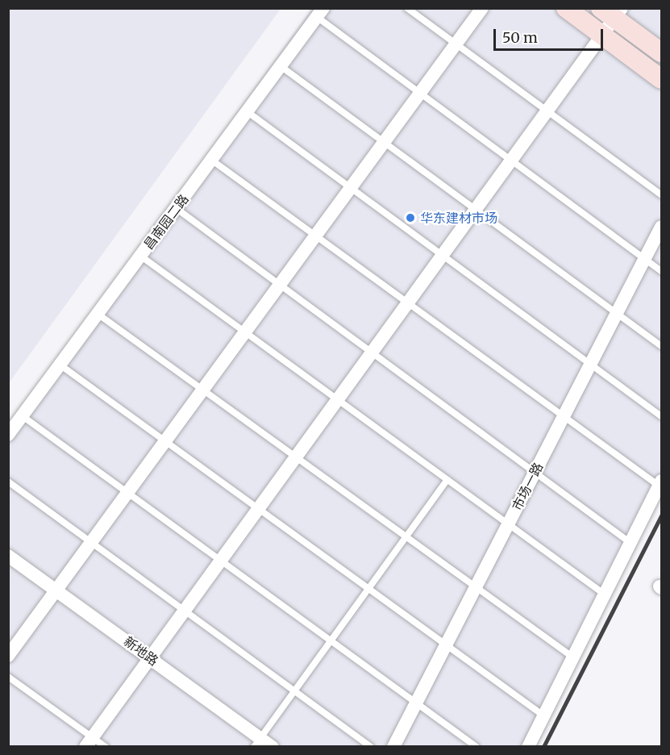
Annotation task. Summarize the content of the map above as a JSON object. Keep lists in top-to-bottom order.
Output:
{
  "streets": {
    "street": ["昌南园二路", "市场一路", "新地路"]
  },
  "places": ["华东建材市场"],
  "scale_bar": "50 m"
}
